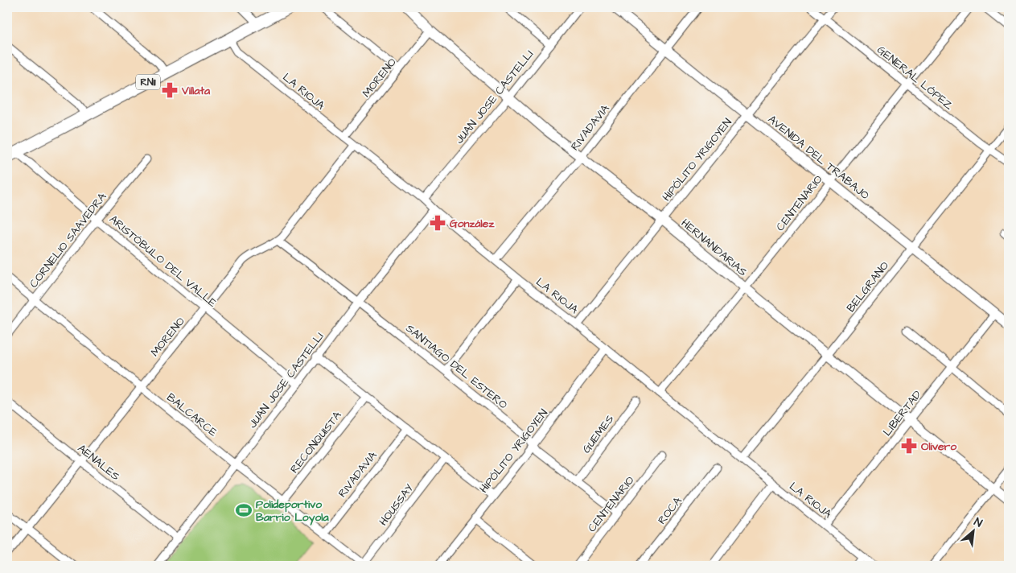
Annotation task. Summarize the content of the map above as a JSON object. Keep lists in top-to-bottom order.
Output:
{
  "streets": {
    "main road": ["RN11"],
    "street": [
      "MORENO",
      "GENERAL LÓPEZ",
      "LA RIOJA",
      "JUAN JOSE CASTELLI",
      "RIVADAVIA",
      "AVENIDA DEL TRABAJO",
      "HIPÓLITO YRIGOYEN",
      "CENTENARIO",
      "CORNELIO SAAVEDRA",
      "HERNANDARIAS",
      "ARISTÓBULO DEL VALLE",
      "BELGRANO",
      "SANTIAGO DEL ESTERO",
      "LIBERTAD",
      "BALCARCE",
      "GUEMES",
      "RECONQUISTA",
      "AENALES",
      "HOUSSAY",
      "ROCA"
    ]
  },
  "crossings": [
    ["MORENO", "LA RIOJA"],
    ["MORENO", "HERNANDARIAS"],
    ["MORENO", "ARISTÓBULO DEL VALLE"],
    ["MORENO", "SANTIAGO DEL ESTERO"],
    ["MORENO", "BALCARCE"],
    ["MORENO", "AENALES"],
    ["GENERAL LÓPEZ", "HIPÓLITO YRIGOYEN"],
    ["GENERAL LÓPEZ", "CENTENARIO"],
    ["GENERAL LÓPEZ", "BELGRANO"],
    ["RN11", "LA RIOJA"],
    ["RN11", "ARISTÓBULO DEL VALLE"],
    ["LA RIOJA", "JUAN JOSE CASTELLI"],
    ["LA RIOJA", "RIVADAVIA"],
    ["LA RIOJA", "HIPÓLITO YRIGOYEN"],
    ["LA RIOJA", "CENTENARIO"],
    ["LA RIOJA", "BELGRANO"],
    ["LA RIOJA", "LIBERTAD"],
    ["JUAN JOSE CASTELLI", "HERNANDARIAS"],
    ["JUAN JOSE CASTELLI", "ARISTÓBULO DEL VALLE"],
    ["JUAN JOSE CASTELLI", "SANTIAGO DEL ESTERO"],
    ["JUAN JOSE CASTELLI", "BALCARCE"],
    ["JUAN JOSE CASTELLI", "AENALES"],
    ["RIVADAVIA", "AVENIDA DEL TRABAJO"],
    ["RIVADAVIA", "HERNANDARIAS"],
    ["RIVADAVIA", "BALCARCE"],
    ["AVENIDA DEL TRABAJO", "HIPÓLITO YRIGOYEN"],
    ["AVENIDA DEL TRABAJO", "CENTENARIO"],
    ["AVENIDA DEL TRABAJO", "BELGRANO"],
    ["AVENIDA DEL TRABAJO", "LIBERTAD"],
    ["HIPÓLITO YRIGOYEN", "HERNANDARIAS"],
    ["HIPÓLITO YRIGOYEN", "SANTIAGO DEL ESTERO"],
    ["CENTENARIO", "HERNANDARIAS"],
    ["CENTENARIO", "SANTIAGO DEL ESTERO"],
    ["CORNELIO SAAVEDRA", "ARISTÓBULO DEL VALLE"],
    ["CORNELIO SAAVEDRA", "BALCARCE"],
    ["HERNANDARIAS", "BELGRANO"],
    ["HERNANDARIAS", "LIBERTAD"],
    ["SANTIAGO DEL ESTERO", "GUEMES"],
    ["BALCARCE", "RECONQUISTA"],
    ["BALCARCE", "HOUSSAY"]
  ],
  "places": {
    "pharmacy": ["Villata", "González", "Olivero"],
    "sports": ["Polideportivo Barrio Loyola"]
  },
  "north": "top right"
}
